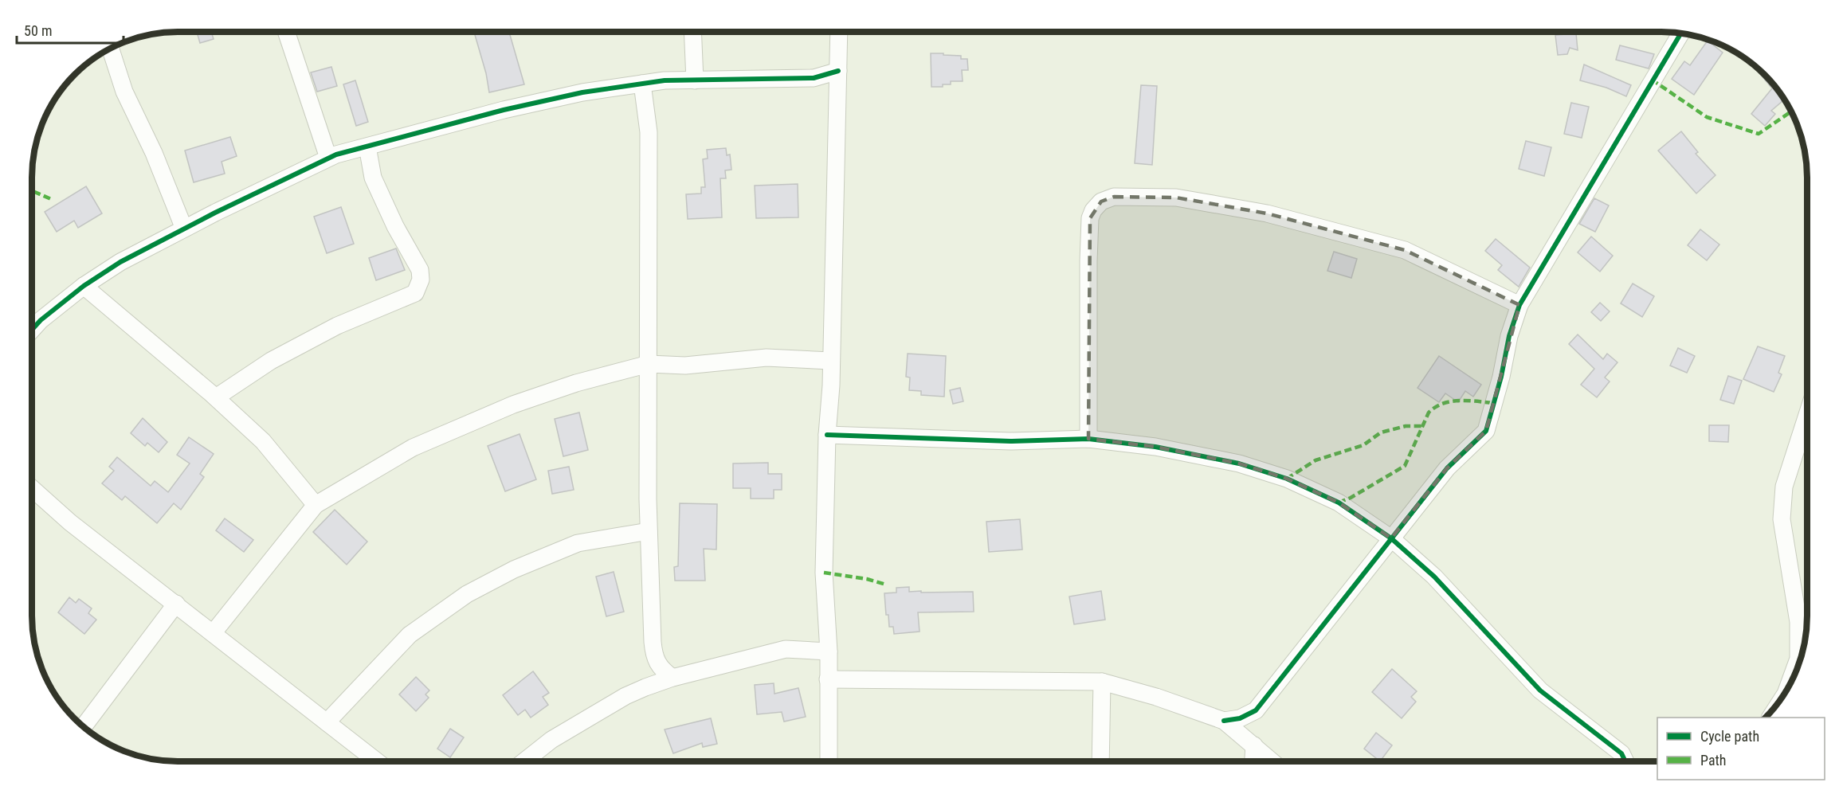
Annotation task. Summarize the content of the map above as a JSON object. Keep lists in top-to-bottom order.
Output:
{
  "legend": ["Cycle path", "Path"],
  "scale_bar": "50 m"
}
